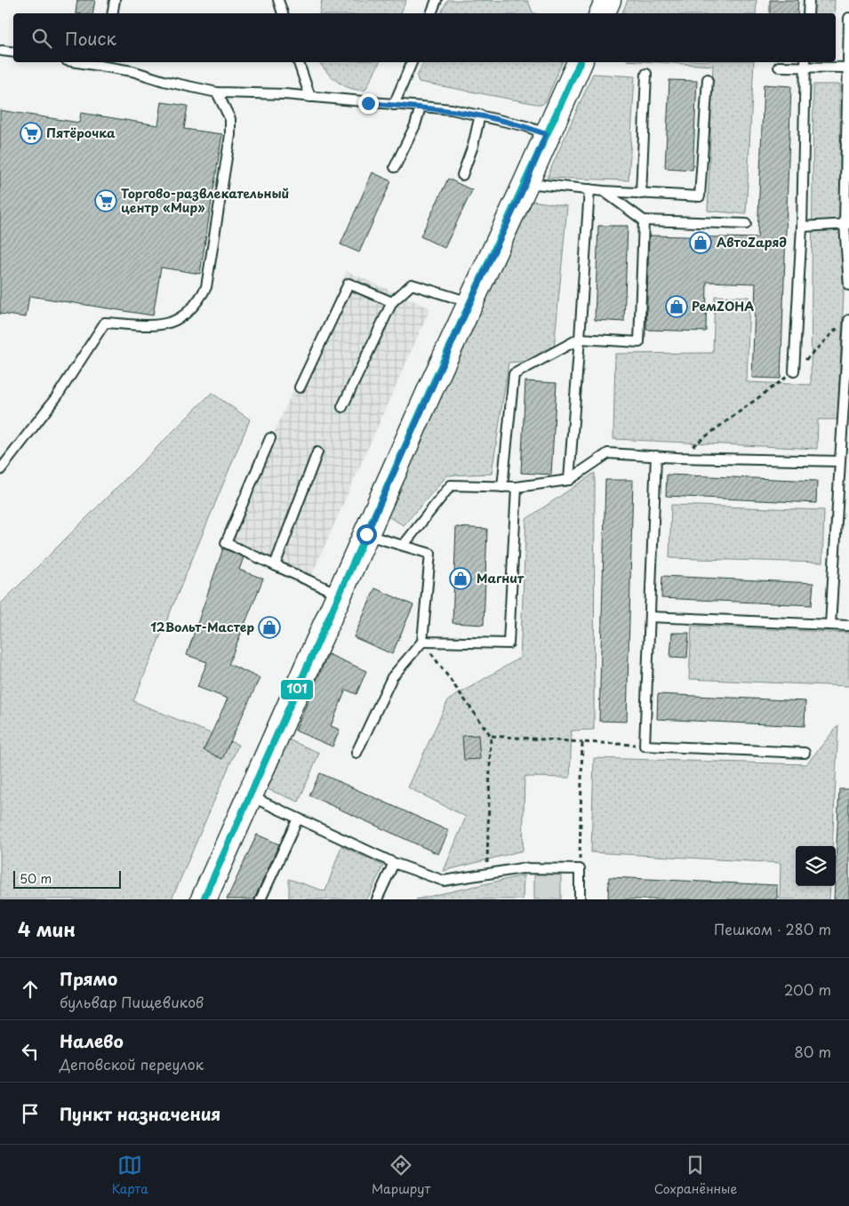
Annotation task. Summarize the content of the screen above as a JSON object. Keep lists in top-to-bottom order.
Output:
{
  "places": {
    "supermarket": ["Пятёрочка", "Торгово-развлекательный центр «Мир»"],
    "shop": [
      "АвтоZаряд",
      "РемZОНА",
      "Магнит",
      "12Вольт-Мастер"
    ]
  },
  "lines": ["transit line 101"],
  "scale_bar": "50 m",
  "page": {
    "search": "Поиск",
    "scale": "50 m",
    "heading": ["4 мин", "Пешком · 280 m"],
    "list": [
      ["Прямо", "бульвар Пищевиков", "200 m"],
      ["Налево", "Деповской переулок", "80 m"],
      "Пункт назначения"
    ],
    "nav": ["Карта", "Маршрут", "Сохранённые"]
  }
}
